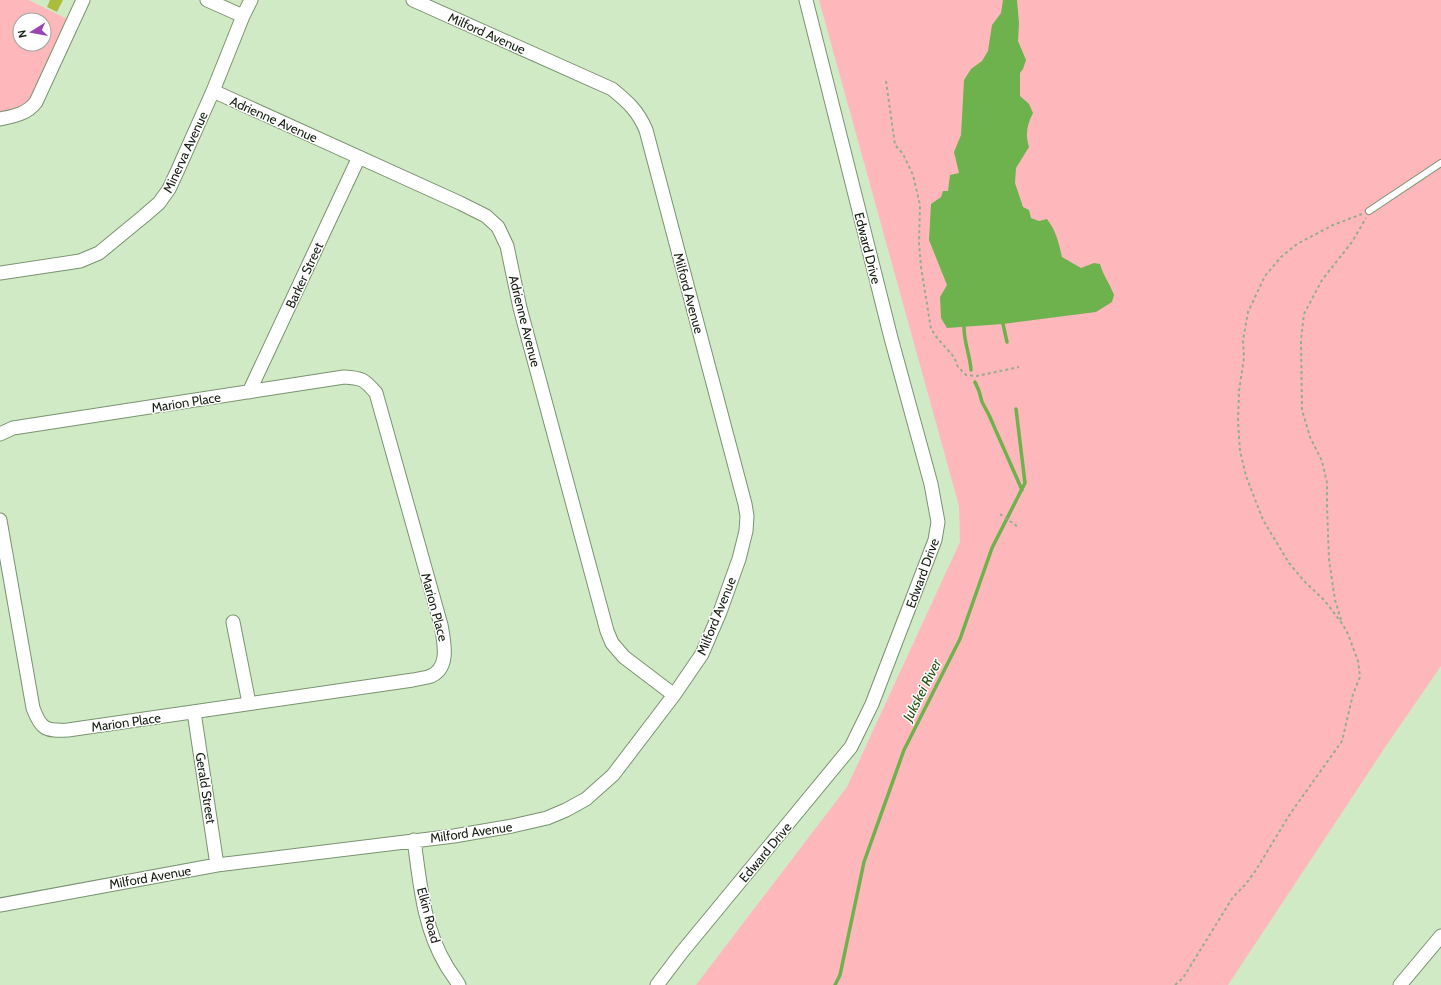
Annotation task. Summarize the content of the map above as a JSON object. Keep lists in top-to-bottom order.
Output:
{
  "streets": {
    "street": [
      "Milford Avenue",
      "Adrienne Avenue",
      "Minerva Avenue",
      "Edward Drive",
      "Barker Street",
      "Marion Place",
      "Gerald Street",
      "Elkin Road"
    ]
  },
  "crossings": [
    ["Milford Avenue", "Adrienne Avenue"],
    ["Milford Avenue", "Gerald Street"],
    ["Milford Avenue", "Elkin Road"],
    ["Adrienne Avenue", "Minerva Avenue"],
    ["Adrienne Avenue", "Barker Street"],
    ["Barker Street", "Marion Place"],
    ["Marion Place", "Gerald Street"]
  ],
  "water": ["Jukskei River"],
  "north": "left"
}
